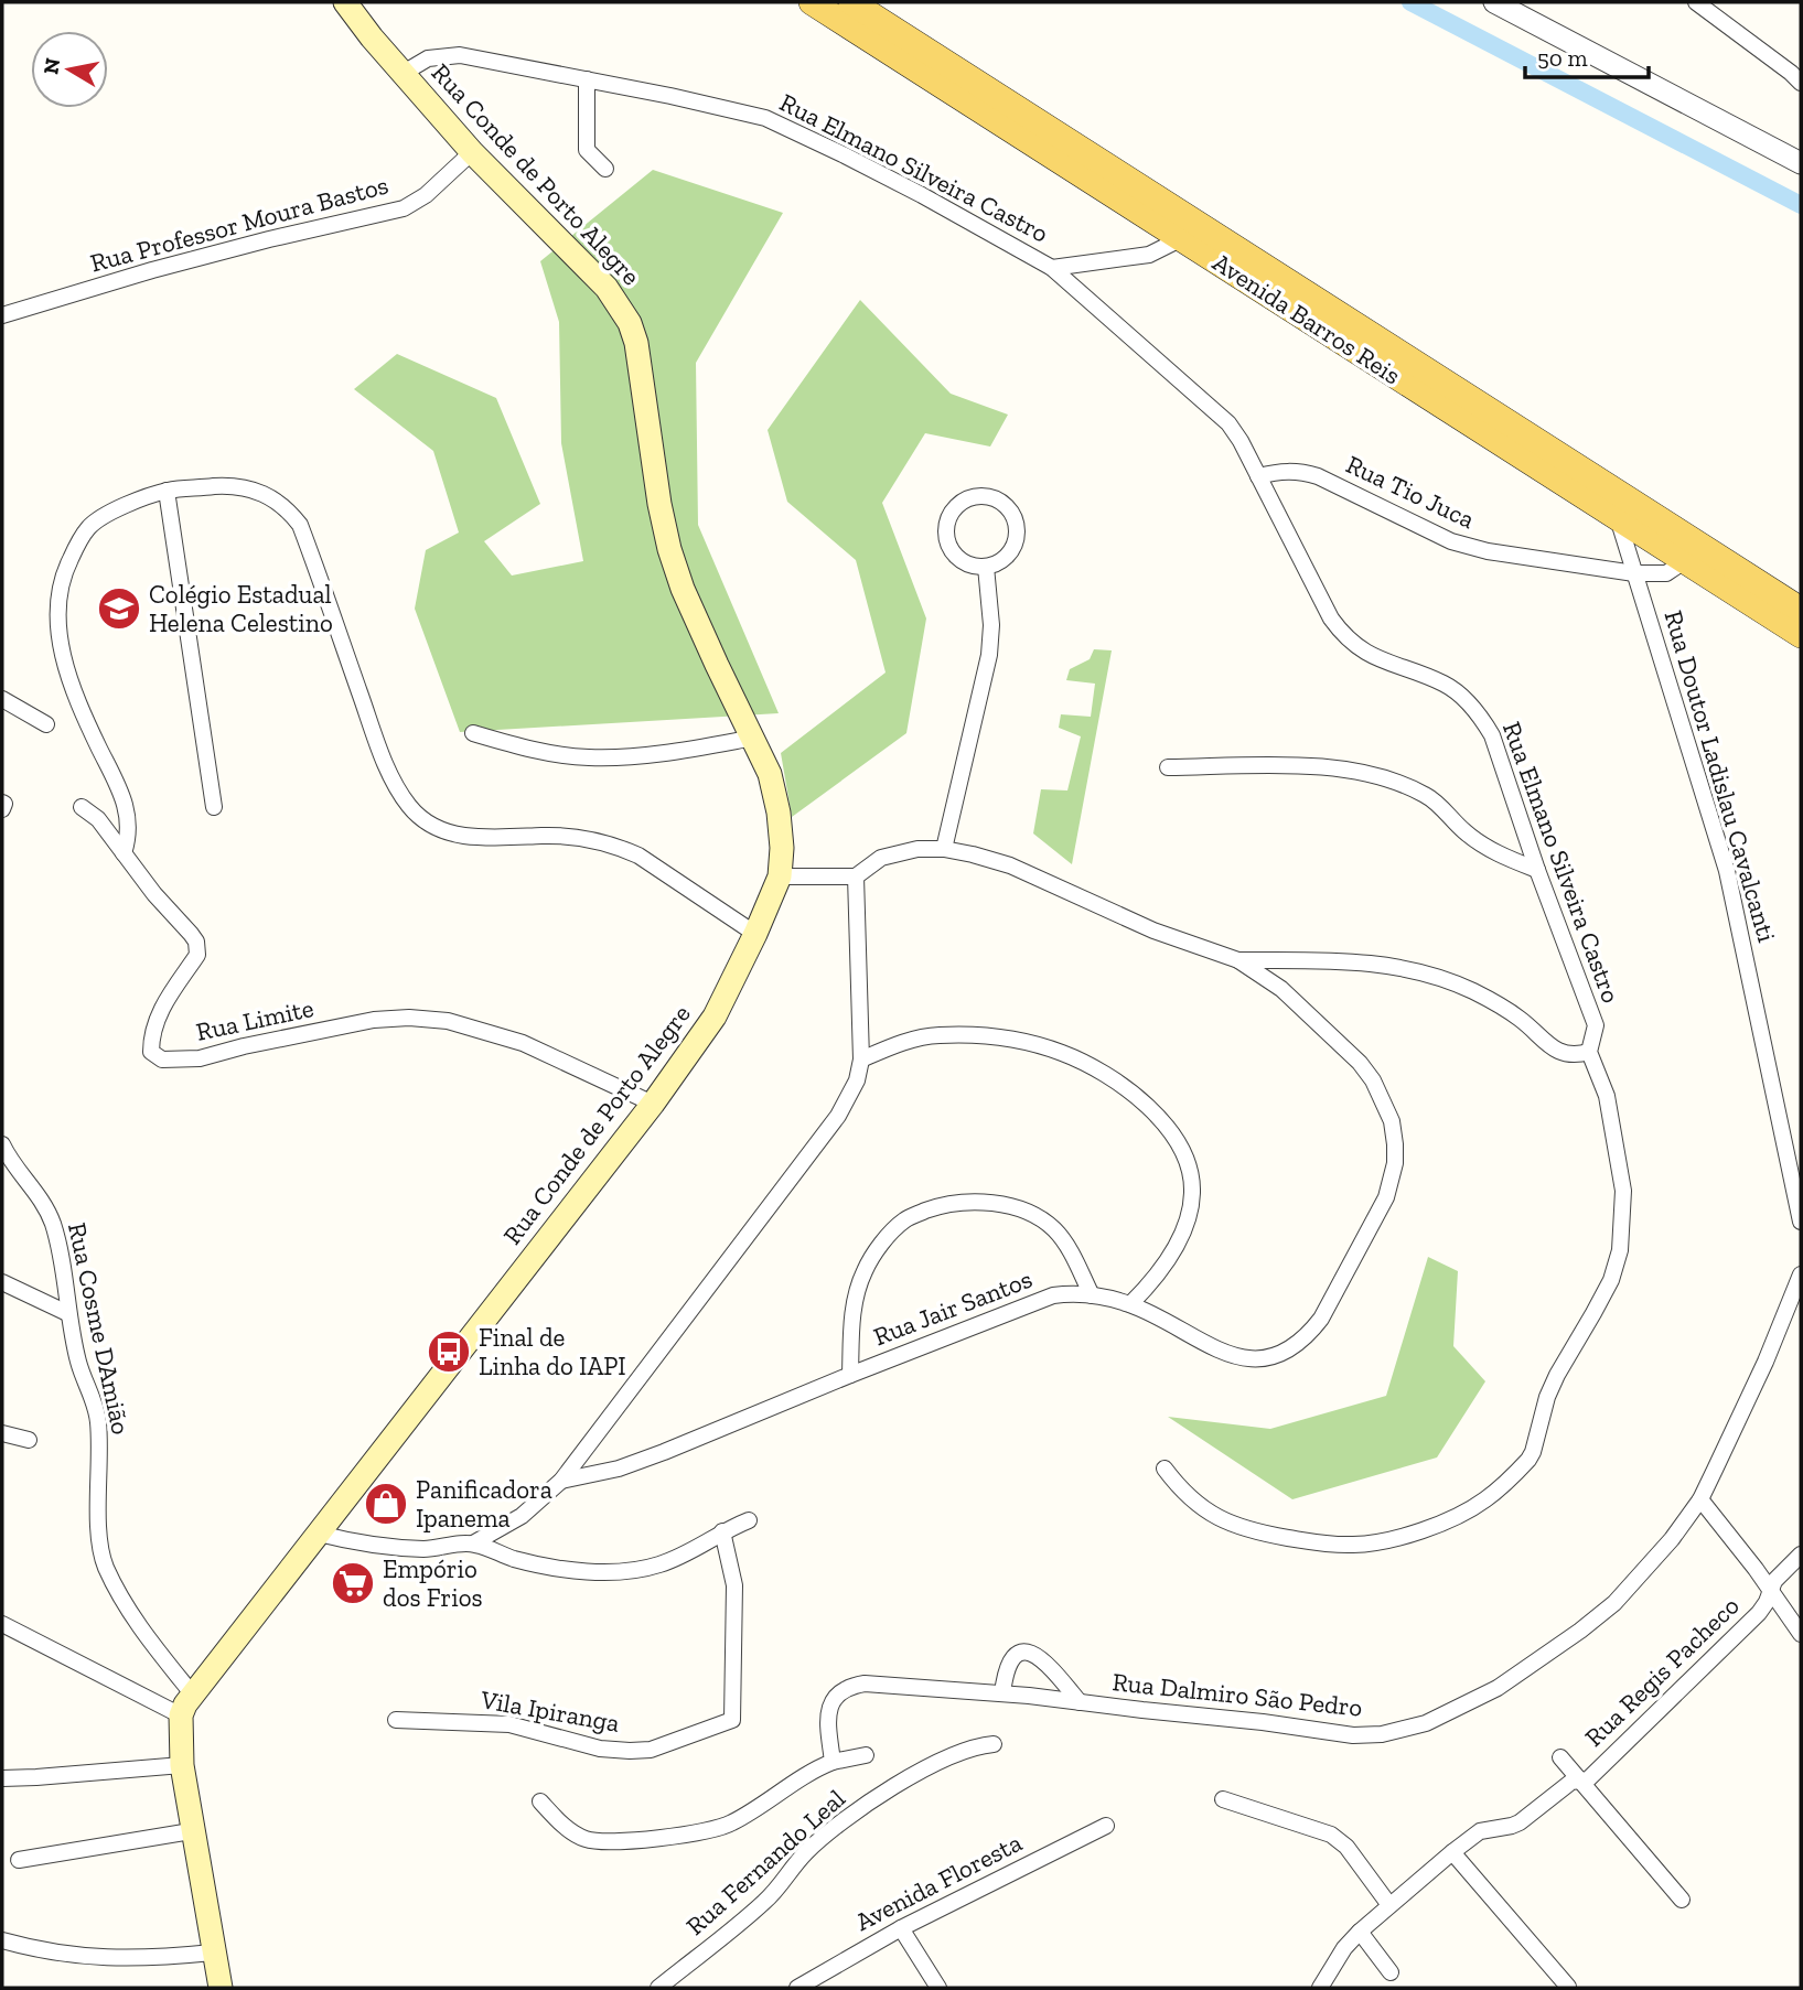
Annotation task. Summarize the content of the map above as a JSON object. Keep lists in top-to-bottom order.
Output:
{
  "streets": {
    "main road": ["Rua Conde de Porto Alegre", "Avenida Barros Reis"],
    "street": [
      "Rua Elmano Silveira Castro",
      "Rua Professor Moura Bastos",
      "Rua Tio Juca",
      "Rua Doutor Ladislau Cavalcanti",
      "Rua Limite",
      "Rua Jair Santos",
      "Rua Cosme DAmião",
      "Rua Regis Pacheco",
      "Rua Dalmiro São Pedro",
      "Vila Ipiranga",
      "Rua Fernando Leal",
      "Avenida Floresta"
    ]
  },
  "crossings": [
    ["Rua Elmano Silveira Castro", "Rua Conde de Porto Alegre"],
    ["Rua Elmano Silveira Castro", "Rua Tio Juca"],
    ["Rua Conde de Porto Alegre", "Rua Professor Moura Bastos"],
    ["Rua Conde de Porto Alegre", "Rua Limite"],
    ["Rua Conde de Porto Alegre", "Rua Cosme DAmião"],
    ["Avenida Barros Reis", "Rua Doutor Ladislau Cavalcanti"],
    ["Rua Tio Juca", "Rua Doutor Ladislau Cavalcanti"]
  ],
  "places": {
    "school or university": ["Colégio Estadual Helena Celestino"],
    "bus stop": ["Final de Linha do IAPI"],
    "shop": ["Panificadora Ipanema"],
    "supermarket": ["Empório dos Frios"]
  },
  "scale_bar": "50 m",
  "north": "left"
}
